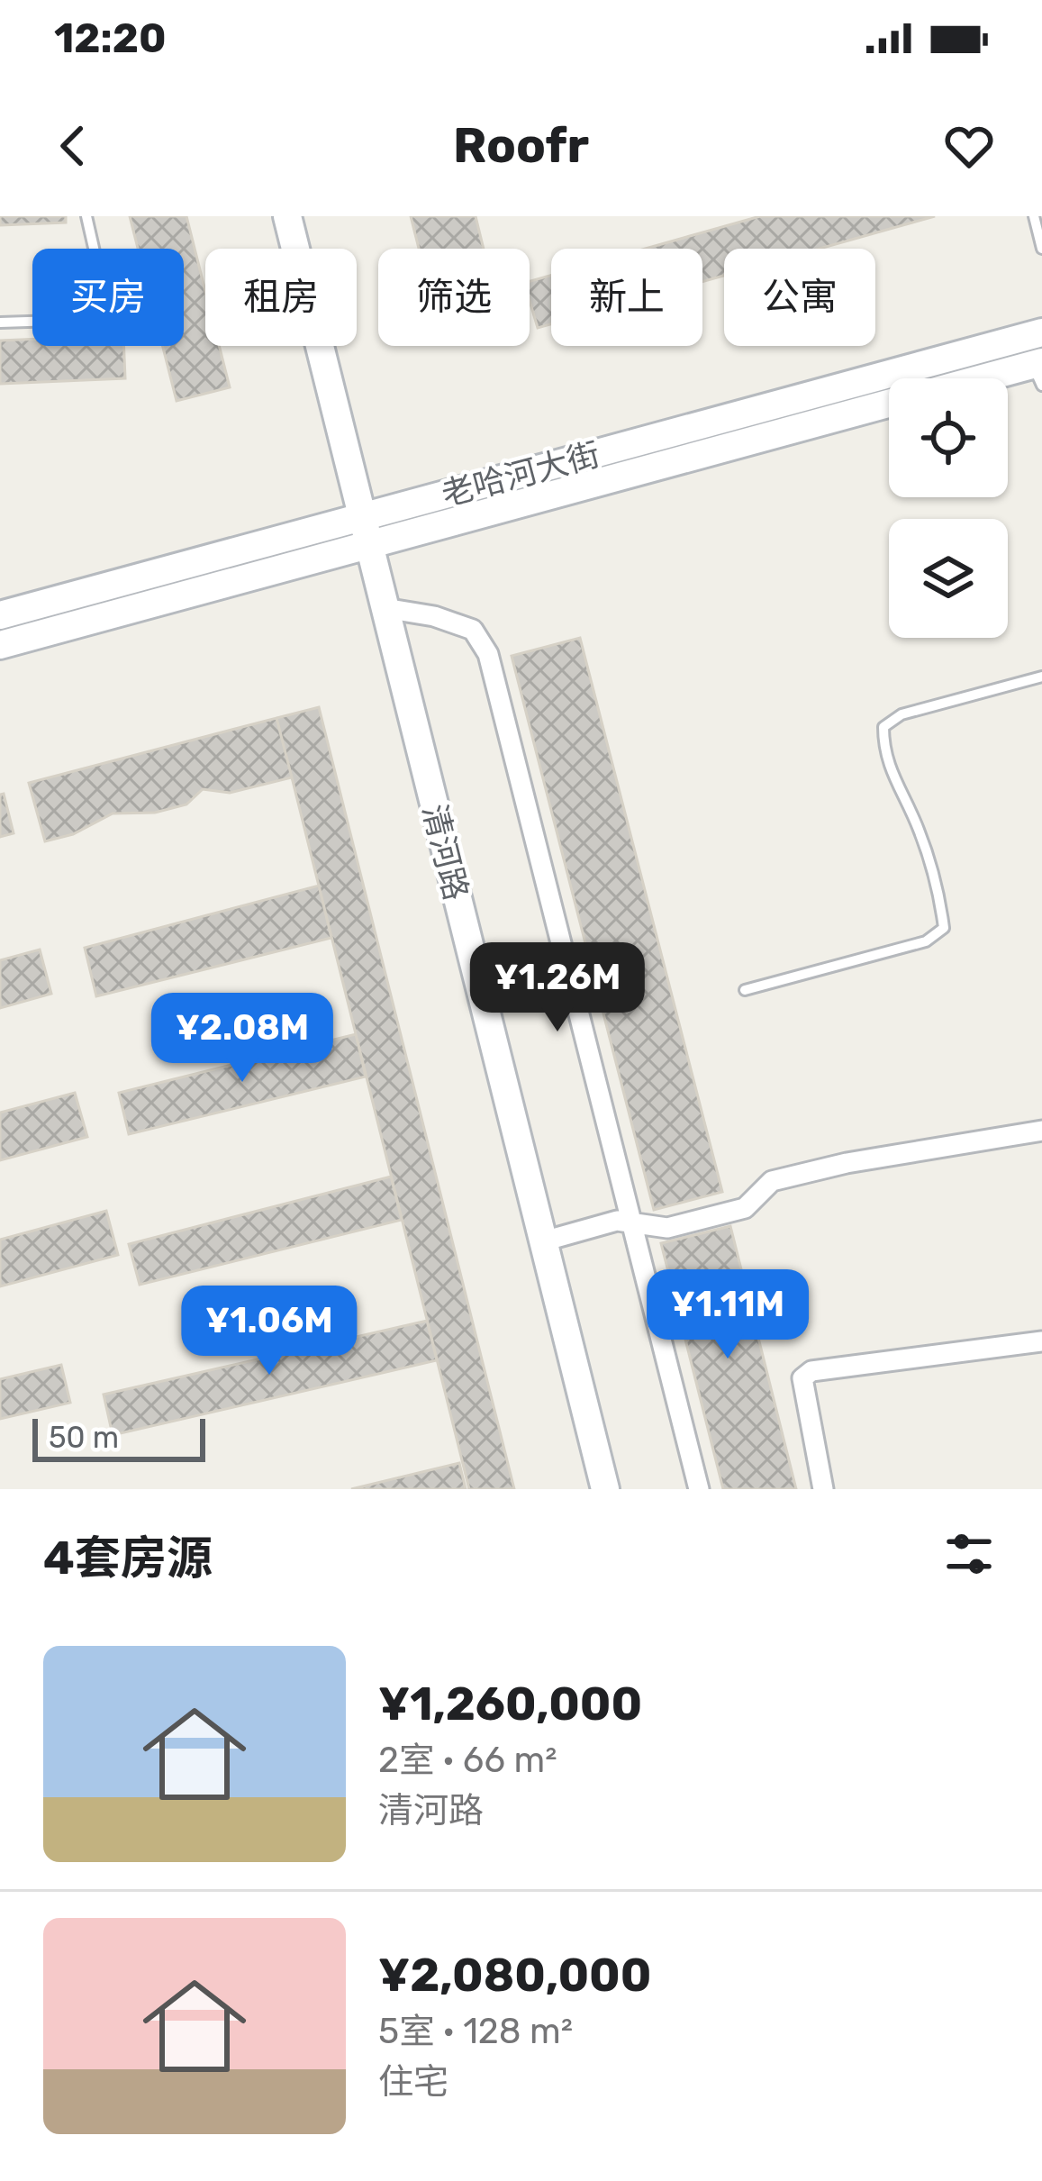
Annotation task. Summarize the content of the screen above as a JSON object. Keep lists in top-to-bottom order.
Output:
{
  "streets": {
    "street": ["老哈河大街", "清河路"]
  },
  "crossings": [
    ["老哈河大街", "清河路"]
  ],
  "scale_bar": "50 m",
  "page": {
    "status": "12:20",
    "header": "Roofr",
    "chip": [
      "买房",
      "租房",
      "筛选",
      "新上",
      "公寓"
    ],
    "price": [
      "¥1.26M",
      "¥2.08M",
      "¥1.11M",
      "¥1.06M"
    ],
    "scale": "50 m",
    "heading": "4套房源",
    "list": [
      {
        "name": "¥1,260,000",
        "note": "2室 · 66 m² · 清河路"
      },
      {
        "name": "¥2,080,000",
        "note": "5室 · 128 m² · 住宅"
      }
    ]
  }
}
